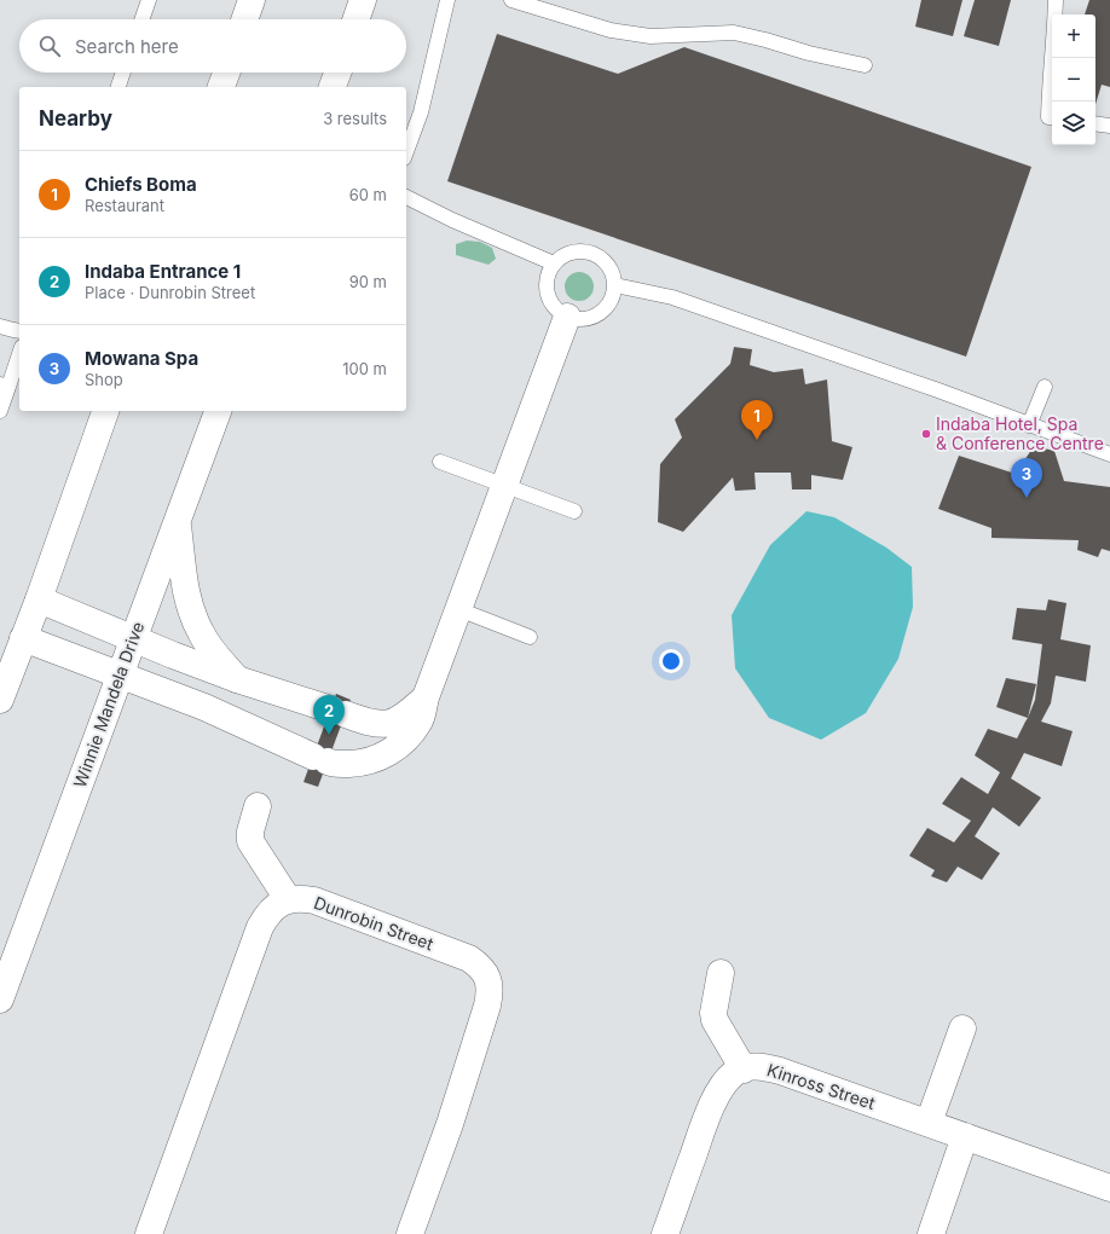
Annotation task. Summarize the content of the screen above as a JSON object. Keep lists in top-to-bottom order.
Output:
{
  "streets": {
    "street": ["Winnie Mandela Drive", "Dunrobin Street", "Kinross Street"]
  },
  "places": ["Indaba Hotel, Spa & Conference Centre"],
  "page": {
    "map_buttons": ["+", "−"],
    "search": "Search here",
    "heading": ["Nearby", "3 results"],
    "list": [
      {
        "mark": "1",
        "name": "Chiefs Boma",
        "note": "Restaurant",
        "value": "60 m"
      },
      {
        "mark": "2",
        "name": "Indaba Entrance 1",
        "note": "Place · Dunrobin Street",
        "value": "90 m"
      },
      {
        "mark": "3",
        "name": "Mowana Spa",
        "note": "Shop",
        "value": "100 m"
      }
    ],
    "pins": ["1", "3", "2"]
  }
}
